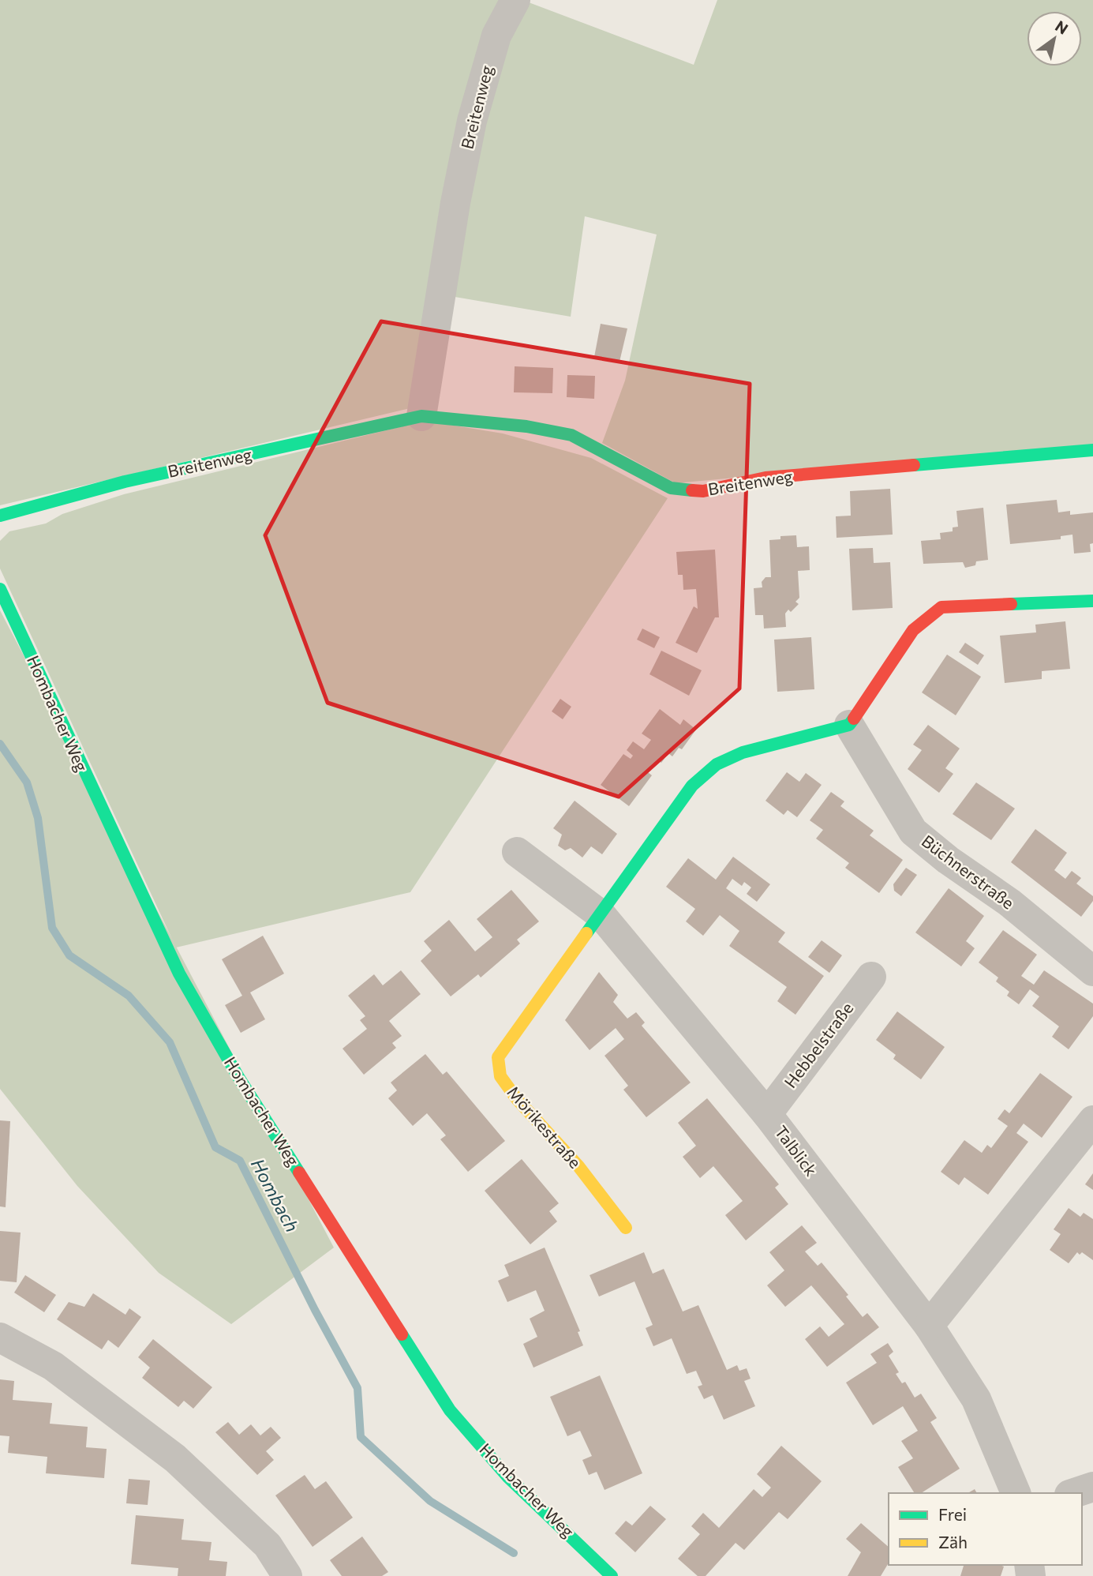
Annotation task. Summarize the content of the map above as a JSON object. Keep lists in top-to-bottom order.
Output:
{
  "streets": {
    "street": [
      "Breitenweg",
      "Hombacher Weg",
      "Büchnerstraße",
      "Hebbelstraße",
      "Mörikestraße",
      "Talblick"
    ]
  },
  "crossings": [
    ["Büchnerstraße", "Mörikestraße"],
    ["Hebbelstraße", "Talblick"],
    ["Mörikestraße", "Talblick"]
  ],
  "water": ["Hombach"],
  "legend": ["Frei", "Zäh"],
  "north": "top right"
}
